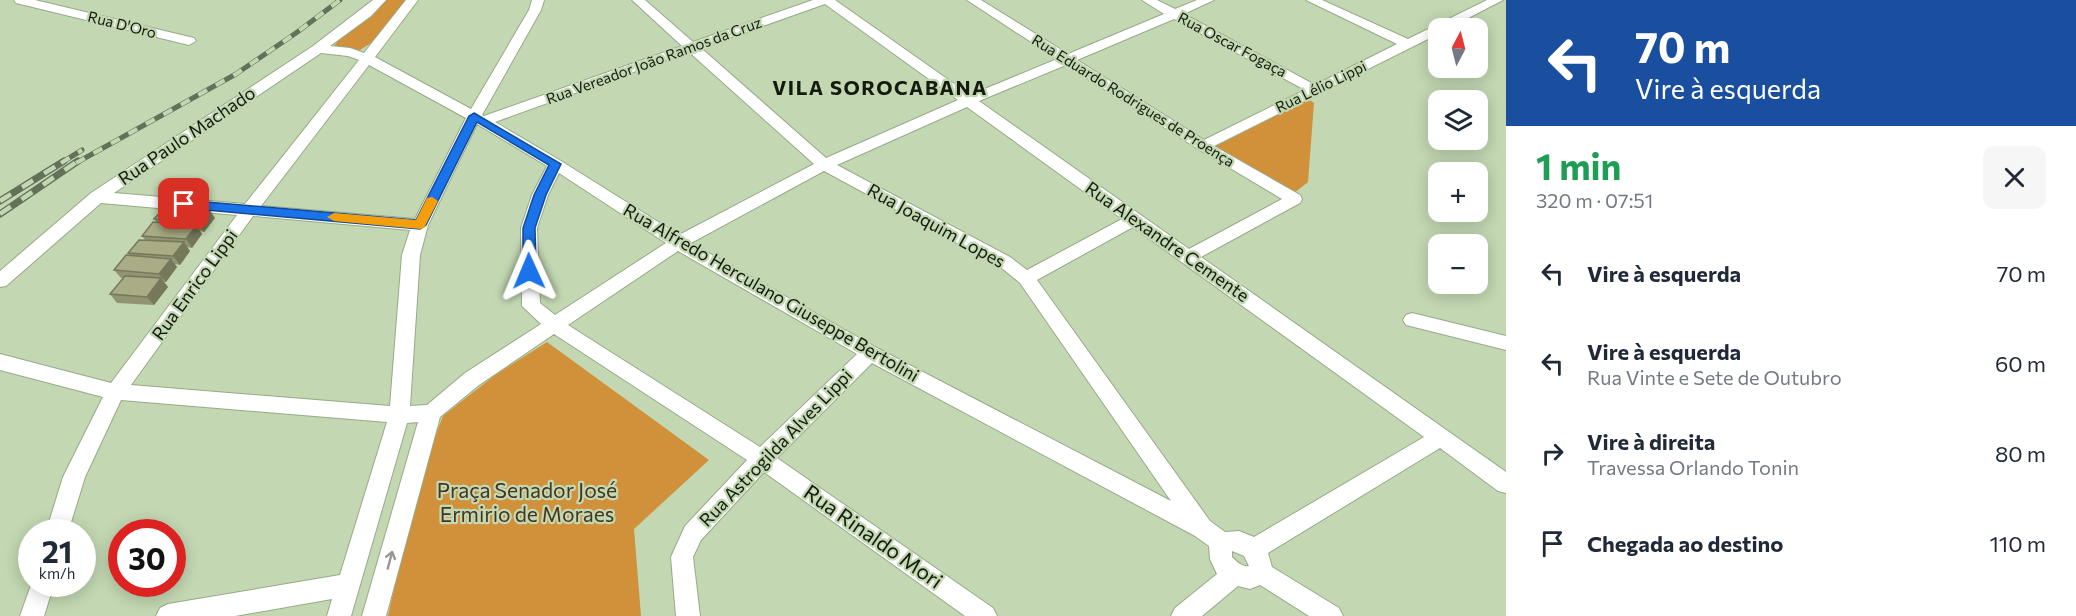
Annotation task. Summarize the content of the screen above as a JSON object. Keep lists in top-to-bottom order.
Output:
{
  "streets": {
    "street": [
      "Rua D'Oro",
      "Rua Oscar Fogaça",
      "Rua Vereador João Ramos da Cruz",
      "Rua Lélio Lippi",
      "Rua Eduardo Rodrigues de Proença",
      "Rua Paulo Machado",
      "Rua Joaquim Lopes",
      "Rua Alexandre Cemente",
      "Rua Enrico Lippi",
      "Rua Alfredo Herculano Giuseppe Bertolini",
      "Rua Astrogilda Alves Lippi",
      "Rua Rinaldo Mori"
    ]
  },
  "crossings": [
    ["Rua Oscar Fogaça", "Rua Lélio Lippi"],
    ["Rua Vereador João Ramos da Cruz", "Rua Joaquim Lopes"],
    ["Rua Vereador João Ramos da Cruz", "Rua Alexandre Cemente"],
    ["Rua Vereador João Ramos da Cruz", "Rua Alfredo Herculano Giuseppe Bertolini"],
    ["Rua Lélio Lippi", "Rua Eduardo Rodrigues de Proença"],
    ["Rua Eduardo Rodrigues de Proença", "Rua Alexandre Cemente"],
    ["Rua Paulo Machado", "Rua Alfredo Herculano Giuseppe Bertolini"],
    ["Rua Joaquim Lopes", "Rua Alfredo Herculano Giuseppe Bertolini"],
    ["Rua Enrico Lippi", "Rua Alfredo Herculano Giuseppe Bertolini"],
    ["Rua Alfredo Herculano Giuseppe Bertolini", "Rua Astrogilda Alves Lippi"],
    ["Rua Alfredo Herculano Giuseppe Bertolini", "Rua Rinaldo Mori"],
    ["Rua Astrogilda Alves Lippi", "Rua Rinaldo Mori"]
  ],
  "districts": ["VILA SOROCABANA"],
  "parks": ["Praça Senador José Ermirio de Moraes"],
  "north": "top",
  "page": {
    "turn": ["70 m", "Vire à esquerda"],
    "map_buttons": ["+", "−"],
    "heading": ["1 min", "320 m · 07:51"],
    "list": [
      {
        "name": "Vire à esquerda",
        "value": "70 m"
      },
      {
        "name": "Vire à esquerda",
        "note": "Rua Vinte e Sete de Outubro",
        "value": "60 m"
      },
      {
        "name": "Vire à direita",
        "note": "Travessa Orlando Tonin",
        "value": "80 m"
      },
      {
        "name": "Chegada ao destino",
        "value": "110 m"
      }
    ],
    "speed": "21 km/h",
    "limit": "30"
  }
}
